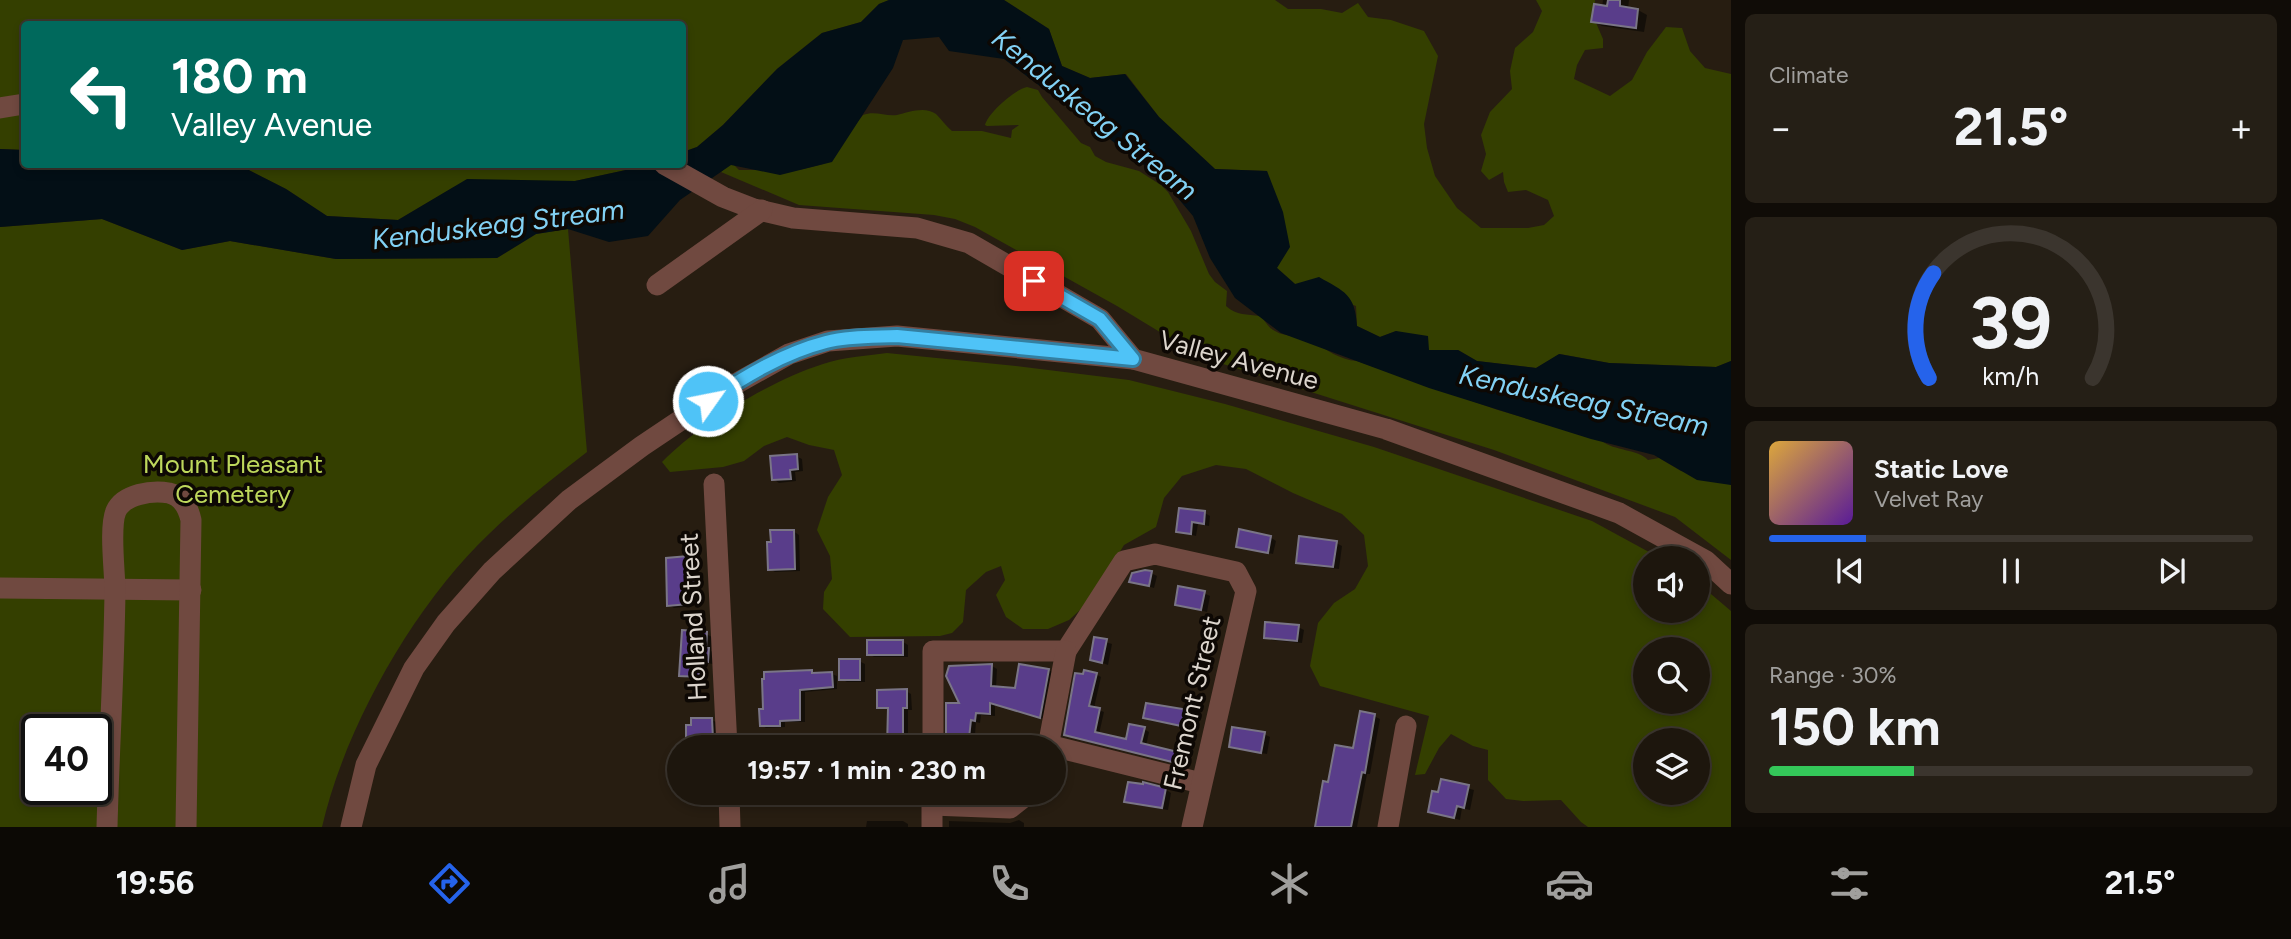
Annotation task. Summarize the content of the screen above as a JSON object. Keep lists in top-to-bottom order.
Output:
{
  "streets": {
    "street": ["Valley Avenue", "Holland Street", "Fremont Street"]
  },
  "water": ["Kenduskeag Stream"],
  "parks": ["Mount Pleasant Cemetery"],
  "page": {
    "tile": [
      "Climate",
      ["Range · 30%", "150 km"]
    ],
    "turn": ["180 m", "Valley Avenue"],
    "heat": ["−", "21.5°", "+"],
    "song": ["Static Love", "Velvet Ray"],
    "limit": "40",
    "trip": "19:57 · 1 min · 230 m",
    "tabs": ["19:56", "21.5°"],
    "gauge": ["39", "km/h"]
  }
}
